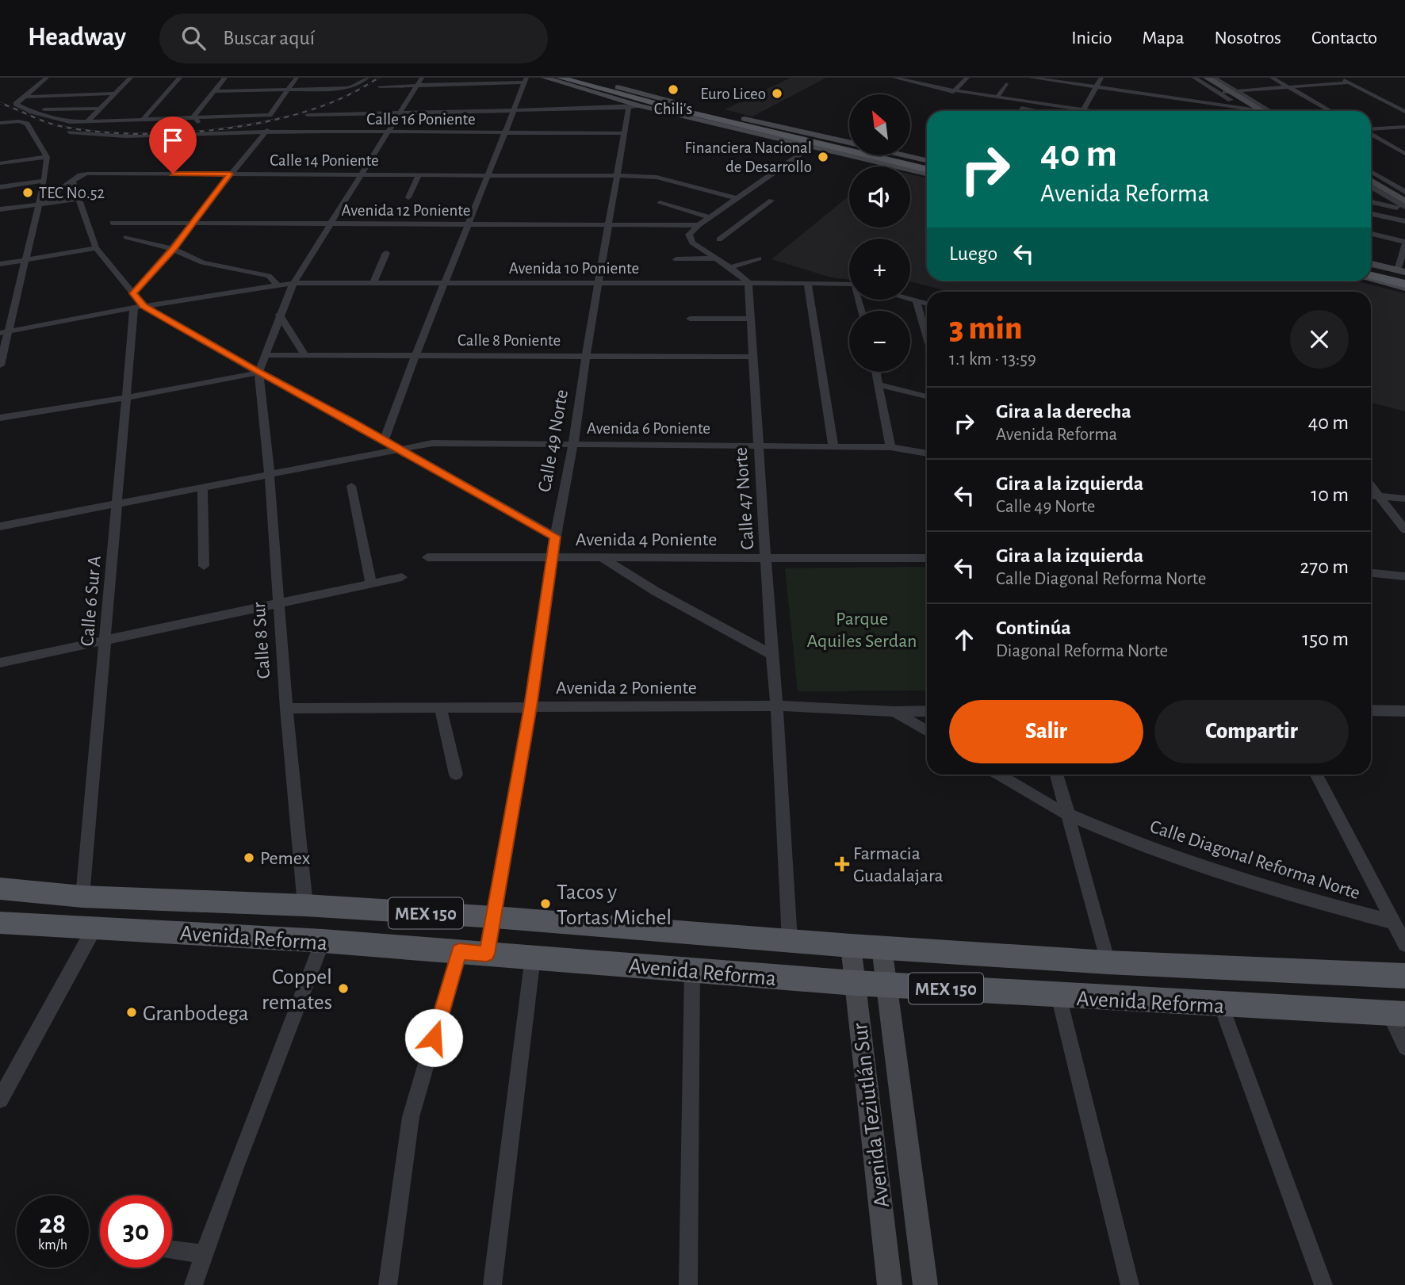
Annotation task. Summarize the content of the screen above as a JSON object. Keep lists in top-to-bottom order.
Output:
{
  "streets": {
    "main road": ["MEX 150", "Avenida Reforma", "Avenida Teziutlán Sur"],
    "street": [
      "Calle 16 Poniente",
      "Calle 14 Poniente",
      "Avenida 12 Poniente",
      "Avenida 10 Poniente",
      "Calle 8 Poniente",
      "Avenida 6 Poniente",
      "Calle 49 Norte",
      "Calle 47 Norte",
      "Avenida 4 Poniente",
      "Calle 6 Sur A",
      "Calle 8 Sur",
      "Avenida 2 Poniente",
      "Calle Diagonal Reforma Norte"
    ]
  },
  "crossings": [
    ["Calle 16 Poniente", "Calle 49 Norte"],
    ["Calle 14 Poniente", "Calle 49 Norte"],
    ["Avenida 12 Poniente", "Calle 49 Norte"],
    ["Avenida 10 Poniente", "Calle 49 Norte"],
    ["Avenida 10 Poniente", "Calle 47 Norte"],
    ["Avenida 10 Poniente", "Calle 6 Sur A"],
    ["Calle 8 Poniente", "Calle 49 Norte"],
    ["Calle 8 Poniente", "Calle 47 Norte"],
    ["Avenida 6 Poniente", "Calle 49 Norte"],
    ["Avenida 6 Poniente", "Calle 47 Norte"],
    ["Avenida 6 Poniente", "Calle 6 Sur A"],
    ["Avenida 6 Poniente", "Calle 8 Sur"],
    ["Calle 49 Norte", "Avenida 4 Poniente"],
    ["Calle 49 Norte", "Avenida 2 Poniente"],
    ["Calle 49 Norte", "Avenida Reforma"],
    ["Calle 47 Norte", "Avenida 4 Poniente"],
    ["Calle 47 Norte", "Avenida 2 Poniente"],
    ["Calle 47 Norte", "Avenida Reforma"],
    ["Calle 6 Sur A", "Avenida Reforma"],
    ["Calle 8 Sur", "Avenida 2 Poniente"],
    ["Calle 8 Sur", "Avenida Reforma"],
    ["Avenida Reforma", "Avenida Teziutlán Sur"]
  ],
  "parks": ["Parque Aquiles Serdan"],
  "places": {
    "other": [
      "Chili's",
      "Euro Liceo",
      "Financiera Nacional de Desarrollo",
      "TEC N0.52",
      "Pemex",
      "Tacos y Tortas Michel",
      "Coppel remates",
      "Granbodega"
    ],
    "health": ["Farmacia Guadalajara"]
  },
  "north": "top left",
  "page": {
    "header": "Headway",
    "search": "Buscar aquí",
    "nav": [
      "Inicio",
      "Mapa",
      "Nosotros",
      "Contacto"
    ],
    "map_buttons": ["+", "−"],
    "turn": ["40 m", "Avenida Reforma"],
    "then": "Luego",
    "heading": ["3 min", "1.1 km · 13:59"],
    "list": [
      {
        "name": "Gira a la derecha",
        "note": "Avenida Reforma",
        "value": "40 m"
      },
      {
        "name": "Gira a la izquierda",
        "note": "Calle 49 Norte",
        "value": "10 m"
      },
      {
        "name": "Gira a la izquierda",
        "note": "Calle Diagonal Reforma Norte",
        "value": "270 m"
      },
      {
        "name": "Continúa",
        "note": "Diagonal Reforma Norte",
        "value": "150 m"
      }
    ],
    "buttons": ["Salir", "Compartir"],
    "speed": "28 km/h",
    "limit": "30"
  }
}
